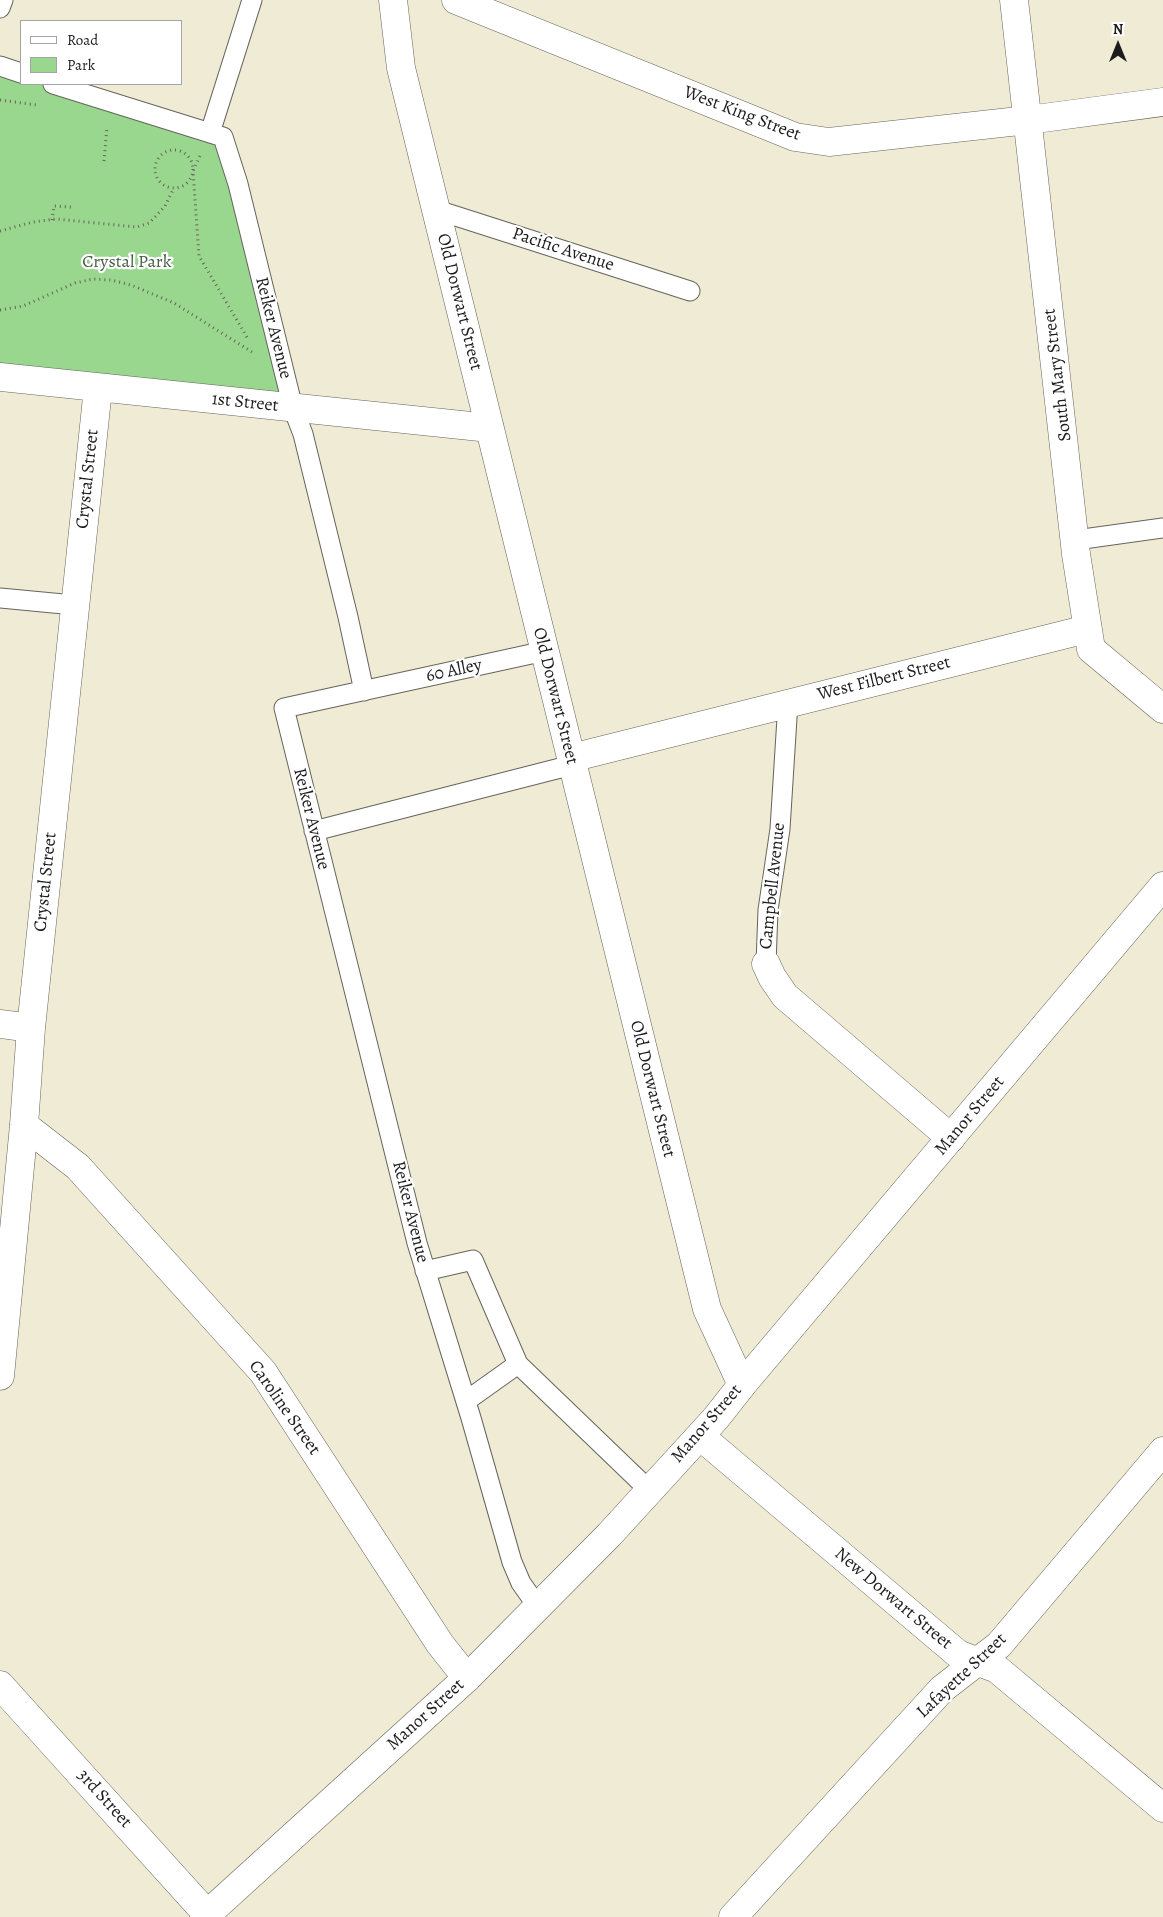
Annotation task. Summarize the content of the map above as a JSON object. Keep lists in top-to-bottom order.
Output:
{
  "streets": {
    "street": [
      "West King Street",
      "Old Dorwart Street",
      "South Mary Street",
      "1st Street",
      "Crystal Street",
      "West Filbert Street",
      "Campbell Avenue",
      "Manor Street",
      "Caroline Street",
      "New Dorwart Street",
      "Lafayette Street",
      "3rd Street"
    ],
    "lane": ["Pacific Avenue", "Reiker Avenue", "60 Alley"]
  },
  "crossings": [
    ["West King Street", "South Mary Street"],
    ["Pacific Avenue", "Old Dorwart Street"],
    ["Old Dorwart Street", "1st Street"],
    ["Old Dorwart Street", "60 Alley"],
    ["Old Dorwart Street", "West Filbert Street"],
    ["Old Dorwart Street", "Manor Street"],
    ["Reiker Avenue", "1st Street"],
    ["Reiker Avenue", "60 Alley"],
    ["Reiker Avenue", "Manor Street"],
    ["South Mary Street", "West Filbert Street"],
    ["1st Street", "Crystal Street"],
    ["Crystal Street", "Caroline Street"],
    ["West Filbert Street", "Campbell Avenue"],
    ["Campbell Avenue", "Manor Street"],
    ["Manor Street", "Caroline Street"],
    ["Manor Street", "New Dorwart Street"],
    ["Manor Street", "3rd Street"],
    ["New Dorwart Street", "Lafayette Street"]
  ],
  "parks": ["Crystal Park"],
  "legend": ["Road", "Park"],
  "north": "top"
}
